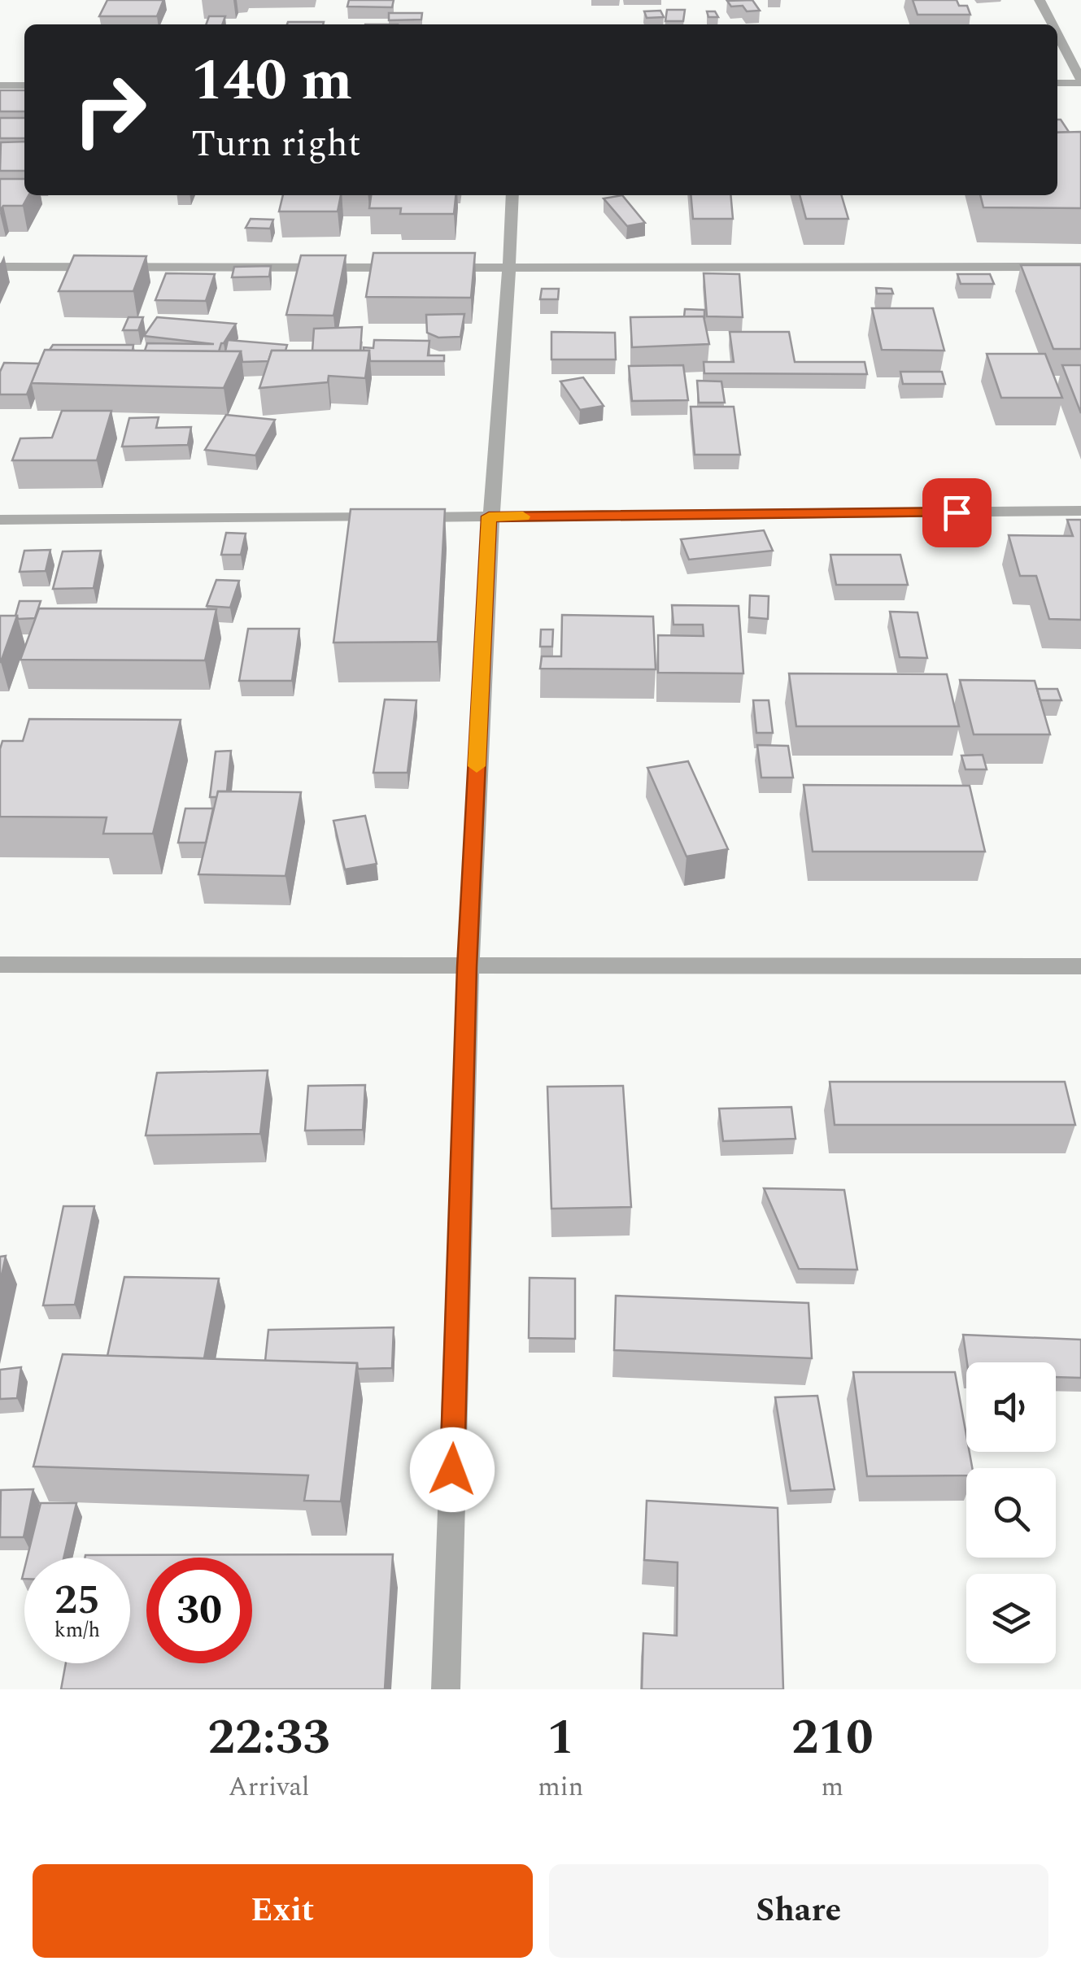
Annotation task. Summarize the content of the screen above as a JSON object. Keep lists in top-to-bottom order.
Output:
{
  "page": {
    "turn": ["140 m", "Turn right"],
    "speed": "25 km/h",
    "limit": "30",
    "eta": [
      "22:33",
      "Arrival",
      "1",
      "min",
      "210",
      "m"
    ],
    "buttons": ["Exit", "Share"]
  }
}
